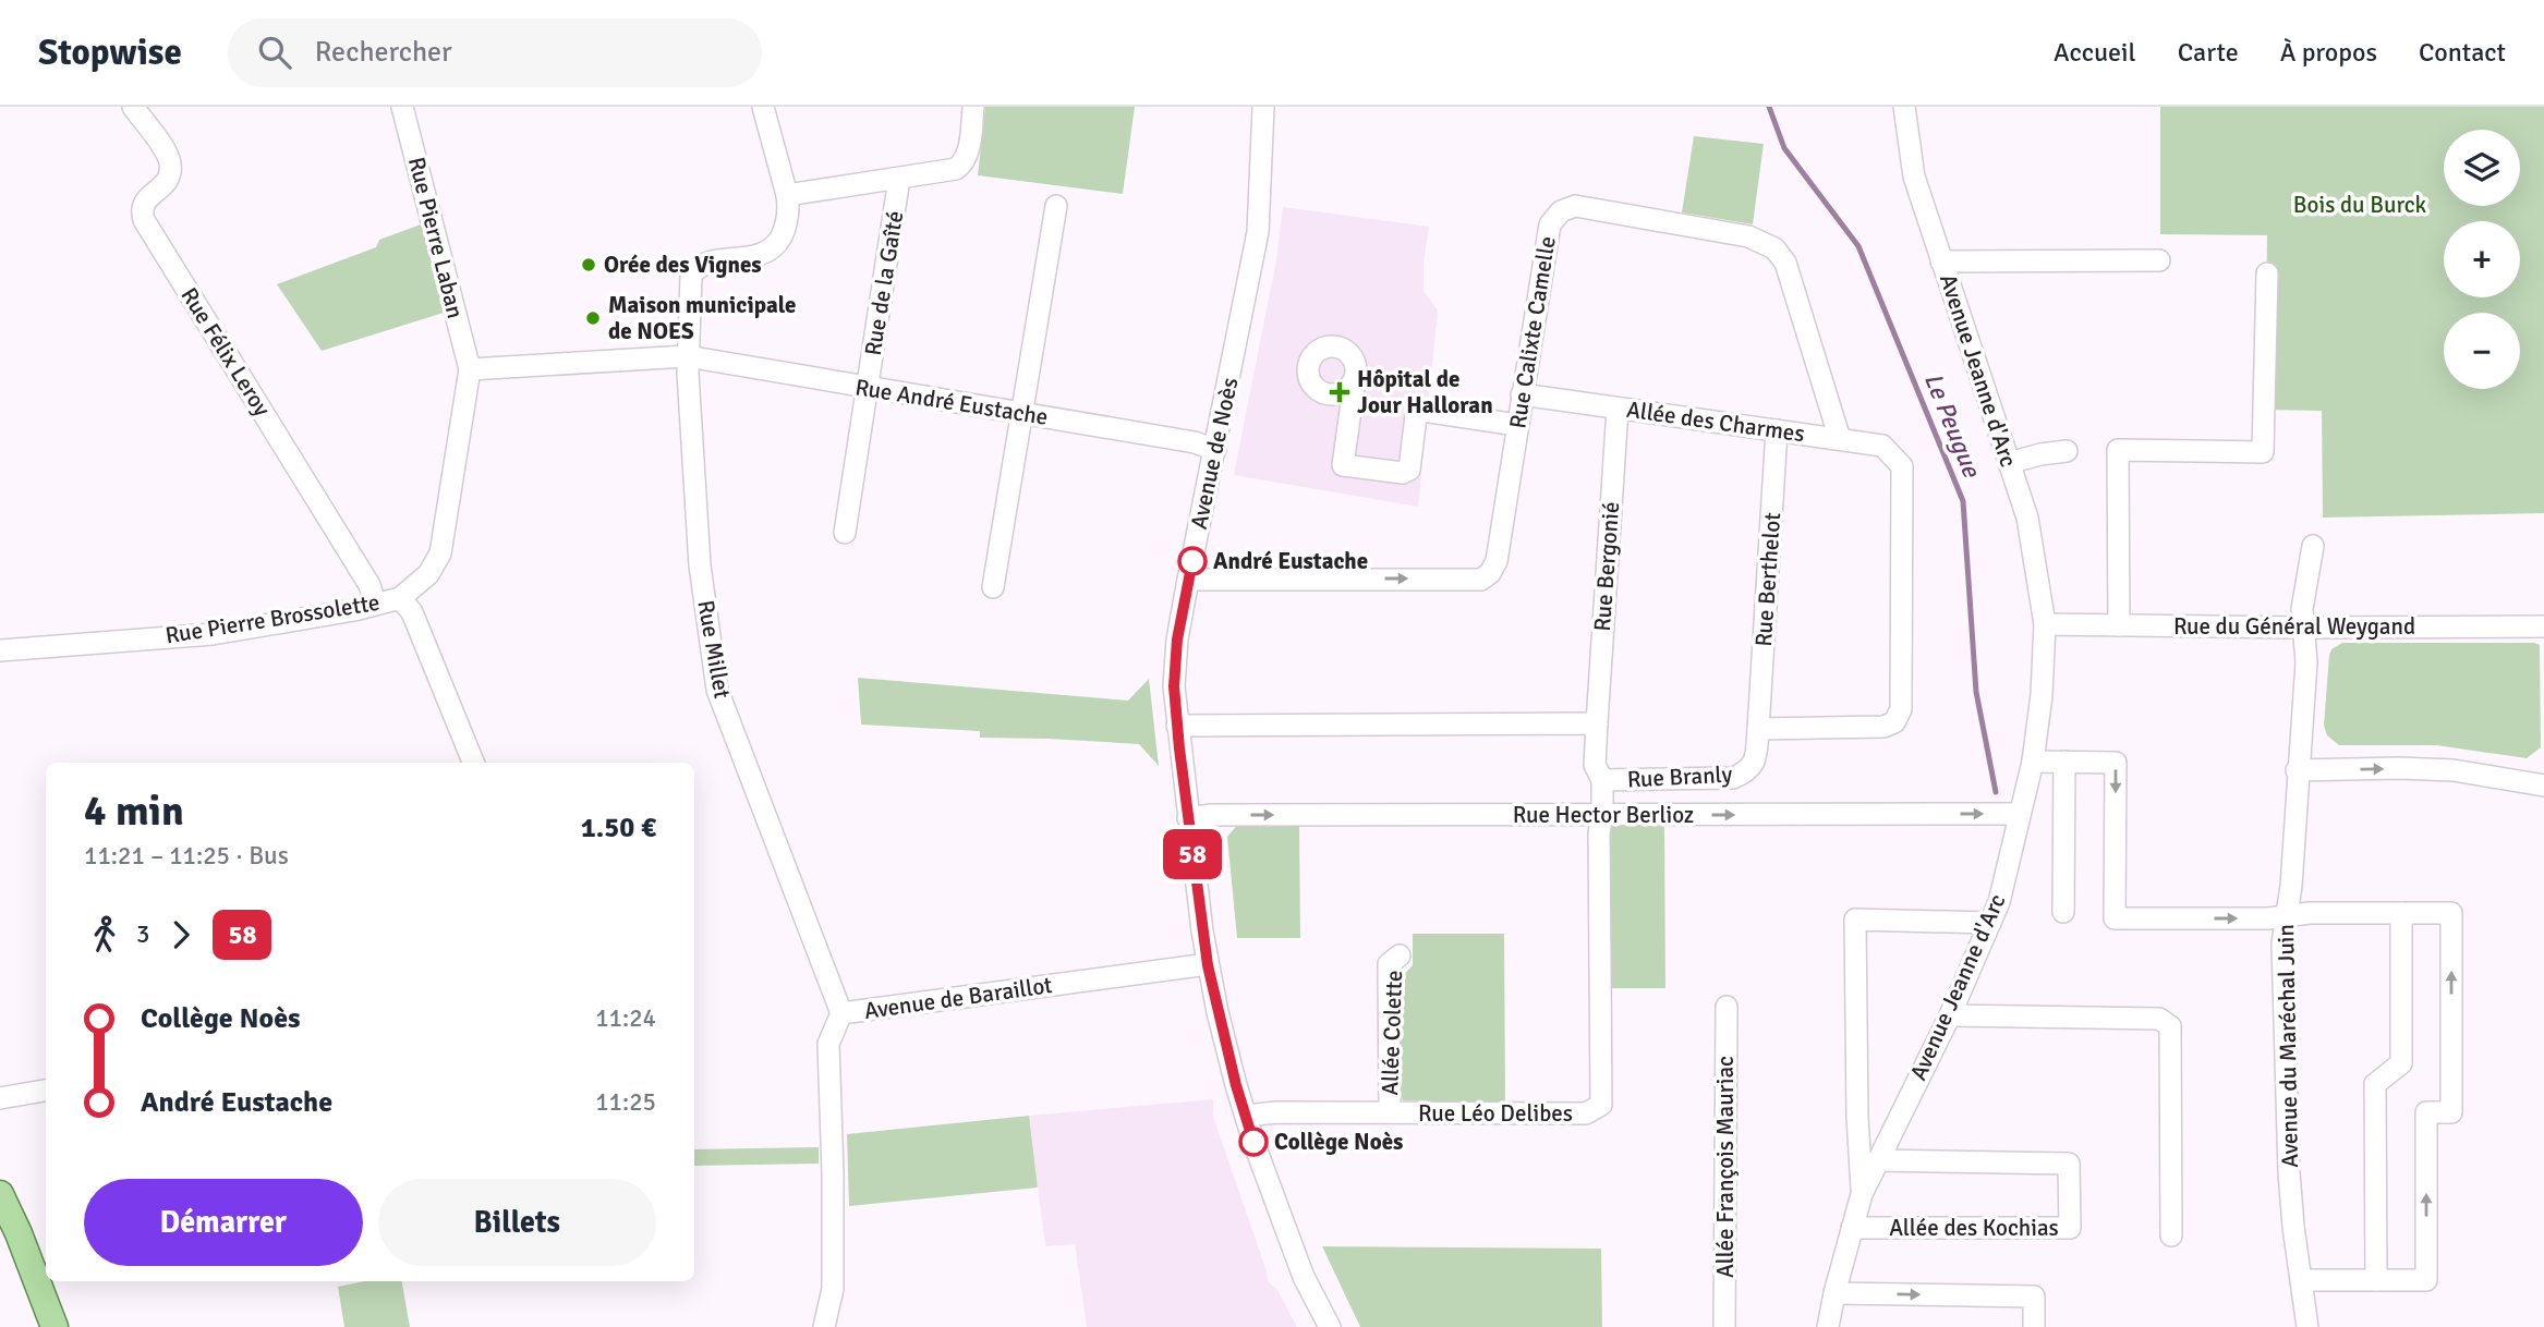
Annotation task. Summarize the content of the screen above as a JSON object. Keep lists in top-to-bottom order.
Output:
{
  "streets": {
    "street": [
      "Rue Pierre Laban",
      "Rue de la Gaîté",
      "Rue Calixte Camelle",
      "Rue Félix Leroy",
      "Avenue Jeanne d'Arc",
      "Rue André Eustache",
      "Allée des Charmes",
      "Avenue de Noès",
      "Rue Bergonié",
      "Rue Berthelot",
      "Rue Pierre Brossolette",
      "Rue du Général Weygand",
      "Rue Millet",
      "Rue Branly",
      "Rue Hector Berlioz",
      "Avenue de Baraillot",
      "Allée Colette",
      "Avenue du Maréchal Juin",
      "Rue Léo Delibes",
      "Allée François Mauriac",
      "Allée des Kochias"
    ]
  },
  "crossings": [
    ["Rue Pierre Laban", "Rue Pierre Brossolette"],
    ["Rue de la Gaîté", "Rue André Eustache"],
    ["Rue Calixte Camelle", "Allée des Charmes"],
    ["Rue Calixte Camelle", "Avenue de Noès"],
    ["Rue Félix Leroy", "Rue Pierre Brossolette"],
    ["Avenue Jeanne d'Arc", "Rue du Général Weygand"],
    ["Avenue Jeanne d'Arc", "Rue Hector Berlioz"],
    ["Avenue Jeanne d'Arc", "Allée des Kochias"],
    ["Rue André Eustache", "Avenue de Noès"],
    ["Rue André Eustache", "Rue Millet"],
    ["Allée des Charmes", "Rue Bergonié"],
    ["Allée des Charmes", "Rue Berthelot"],
    ["Allée des Charmes", "Rue Branly"],
    ["Avenue de Noès", "Rue Hector Berlioz"],
    ["Avenue de Noès", "Avenue de Baraillot"],
    ["Avenue de Noès", "Rue Léo Delibes"],
    ["Rue Bergonié", "Rue Branly"],
    ["Rue Berthelot", "Rue Branly"],
    ["Rue du Général Weygand", "Avenue du Maréchal Juin"],
    ["Rue Millet", "Avenue de Baraillot"],
    ["Rue Branly", "Rue Léo Delibes"],
    ["Rue Hector Berlioz", "Rue Léo Delibes"],
    ["Allée Colette", "Rue Léo Delibes"]
  ],
  "water": ["Le Peugue"],
  "parks": ["Bois du Burck"],
  "places": {
    "other": [
      "Orée des Vignes",
      "Maison municipale de NOES",
      "André Eustache",
      "Collège Noès"
    ],
    "health": ["Hôpital de Jour Halloran"]
  },
  "lines": ["bus line 58"],
  "page": {
    "header": "Stopwise",
    "search": "Rechercher",
    "nav": [
      "Accueil",
      "Carte",
      "À propos",
      "Contact"
    ],
    "on_map": "58",
    "map_buttons": ["+", "−"],
    "heading": ["4 min", "11:21 – 11:25 · Bus", "1.50 €"],
    "legs": ["3", "58"],
    "list": [
      {
        "name": "Collège Noès",
        "value": "11:24"
      },
      {
        "name": "André Eustache",
        "value": "11:25"
      }
    ],
    "buttons": ["Démarrer", "Billets"]
  }
}
